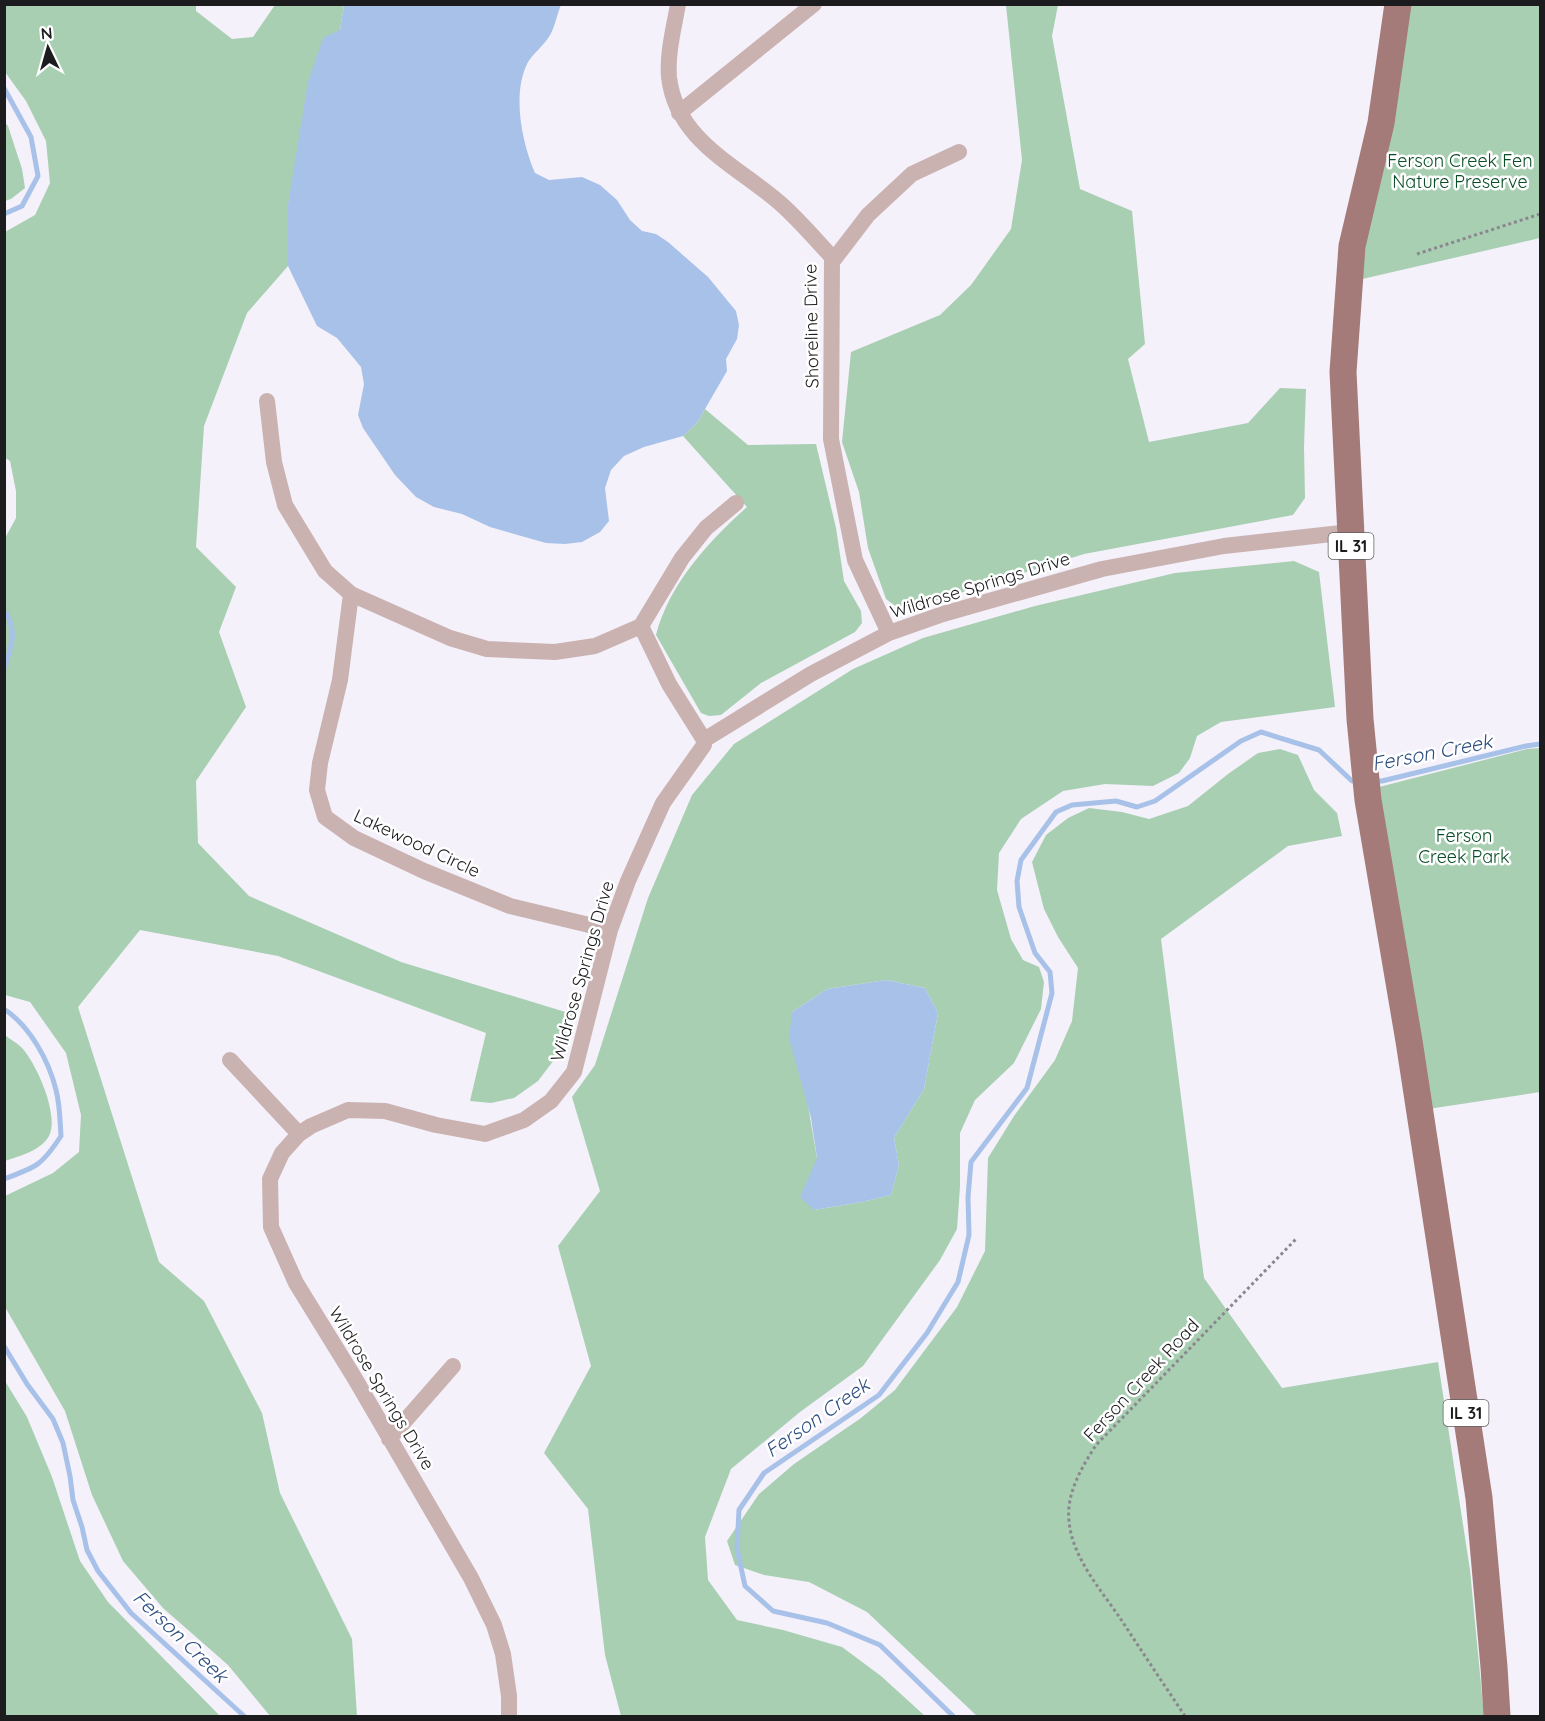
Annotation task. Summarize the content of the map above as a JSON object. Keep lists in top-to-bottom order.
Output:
{
  "streets": {
    "main road": ["IL 31"],
    "street": ["Shoreline Drive", "Wildrose Springs Drive", "Lakewood Circle"],
    "path": ["Ferson Creek Road"]
  },
  "crossings": [
    ["Shoreline Drive", "Wildrose Springs Drive"],
    ["IL 31", "Wildrose Springs Drive"],
    ["Wildrose Springs Drive", "Lakewood Circle"]
  ],
  "water": ["Ferson Creek"],
  "parks": ["Ferson Creek Fen Nature Preserve", "Ferson Creek Park"],
  "north": "top"
}
